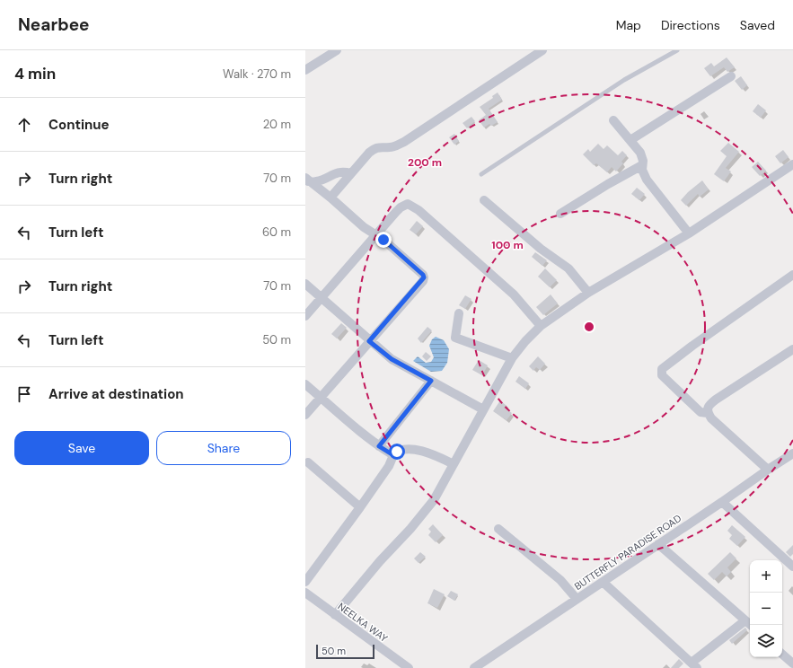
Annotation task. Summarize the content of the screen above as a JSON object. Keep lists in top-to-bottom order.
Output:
{
  "streets": {
    "street": ["BUTTERFLY PARADISE ROAD", "NEELKA WAY"]
  },
  "scale_bar": "50 m",
  "page": {
    "header": "Nearbee",
    "nav": ["Map", "Directions", "Saved"],
    "heading": ["4 min", "Walk · 270 m"],
    "list": [
      ["Continue", "20 m"],
      ["Turn right", "70 m"],
      ["Turn left", "60 m"],
      ["Turn right", "70 m"],
      ["Turn left", "50 m"],
      "Arrive at destination"
    ],
    "buttons": ["Save", "Share"],
    "map_buttons": ["+", "−"],
    "scale": "50 m"
  },
  "rings": ["200 m", "100 m"]
}
